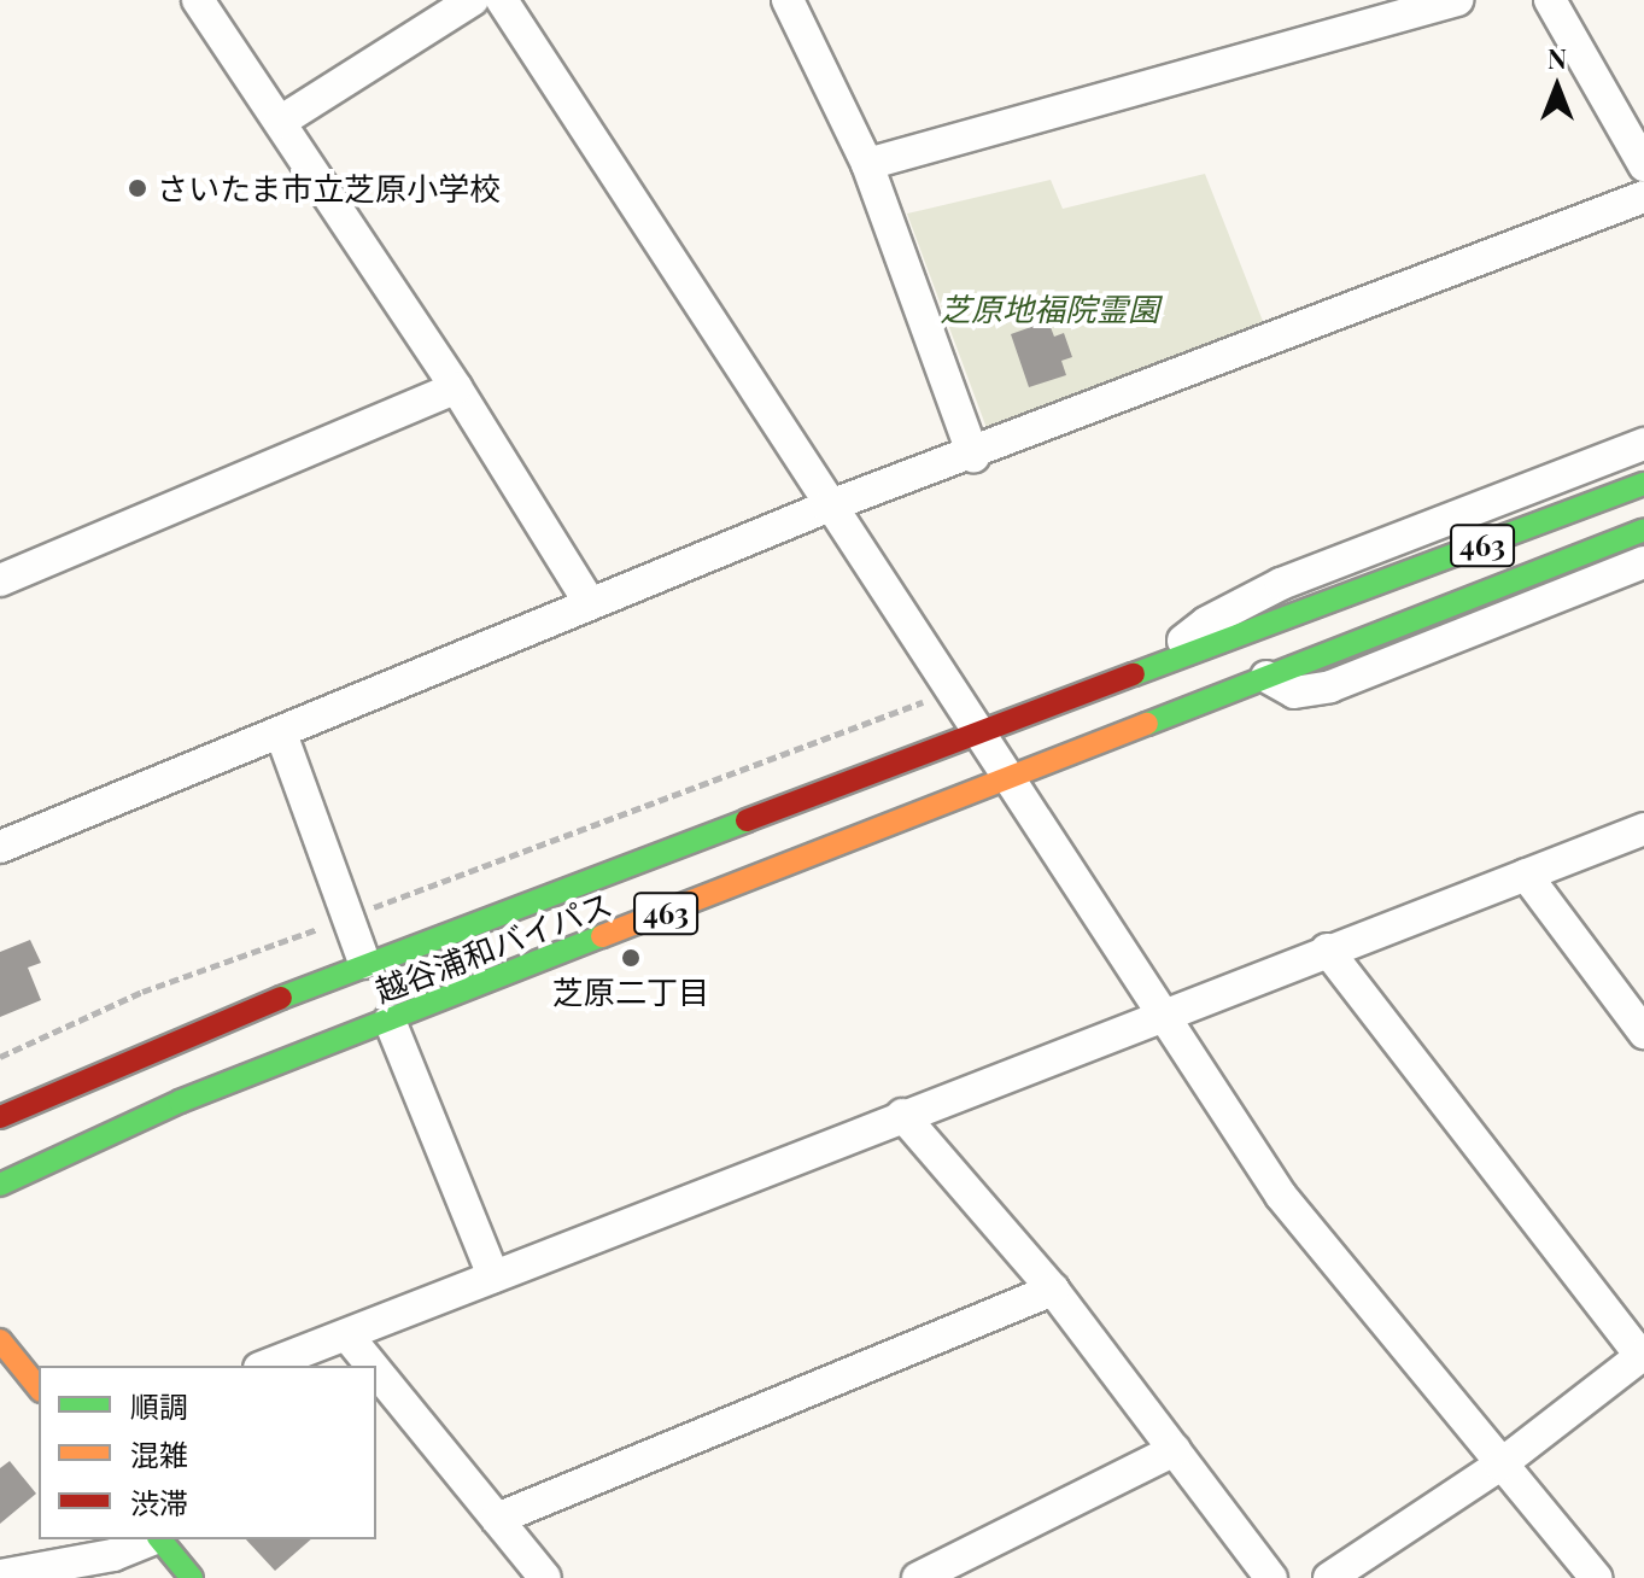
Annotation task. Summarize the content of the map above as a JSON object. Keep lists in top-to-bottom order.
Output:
{
  "streets": {
    "main road": ["463", "越谷浦和バイパス"]
  },
  "parks": ["芝原地福院霊園"],
  "places": ["さいたま市立芝原小学校", "芝原二丁目"],
  "legend": ["順調", "混雑", "渋滞"],
  "north": "top"
}
